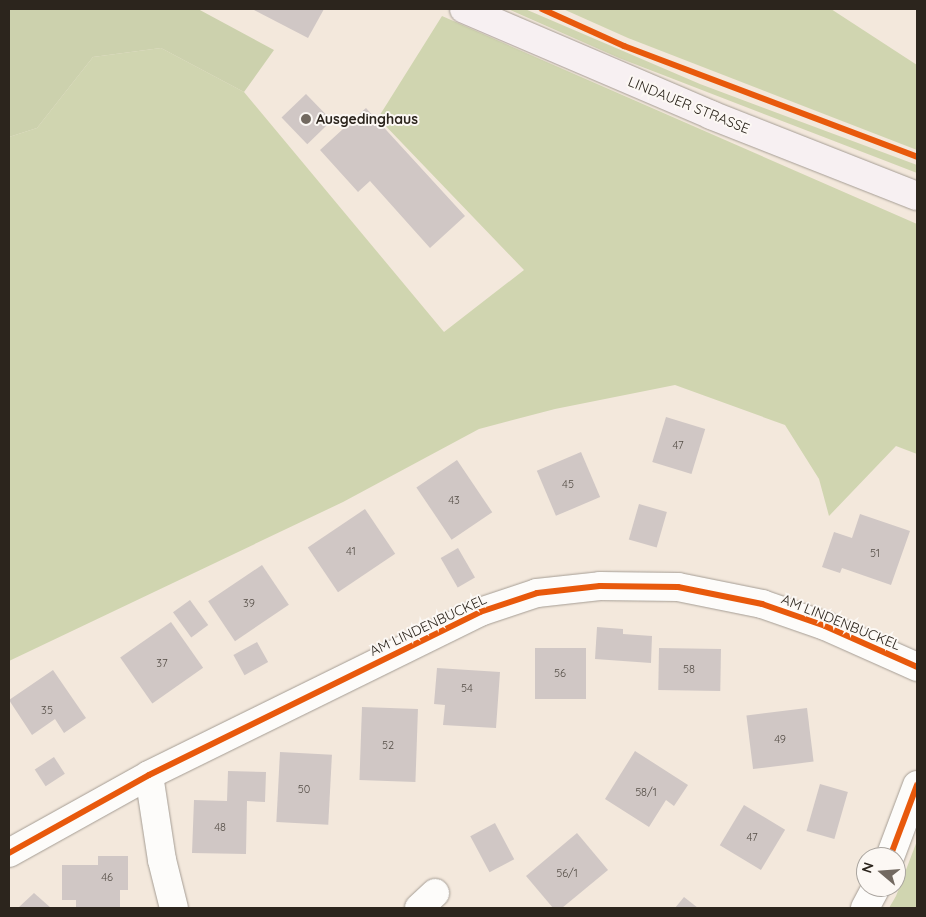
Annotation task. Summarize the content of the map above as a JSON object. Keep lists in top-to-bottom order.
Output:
{
  "streets": {
    "main road": ["LINDAUER STRASSE"],
    "street": ["AM LINDENBUCKEL"]
  },
  "places": ["Ausgedinghaus"],
  "house_numbers": [
    "47",
    "45",
    "43",
    "41",
    "51",
    "39",
    "37",
    "58",
    "56",
    "54",
    "35",
    "49",
    "52",
    "50",
    "58/1",
    "48",
    "47",
    "56/1",
    "46"
  ],
  "north": "left"
}
